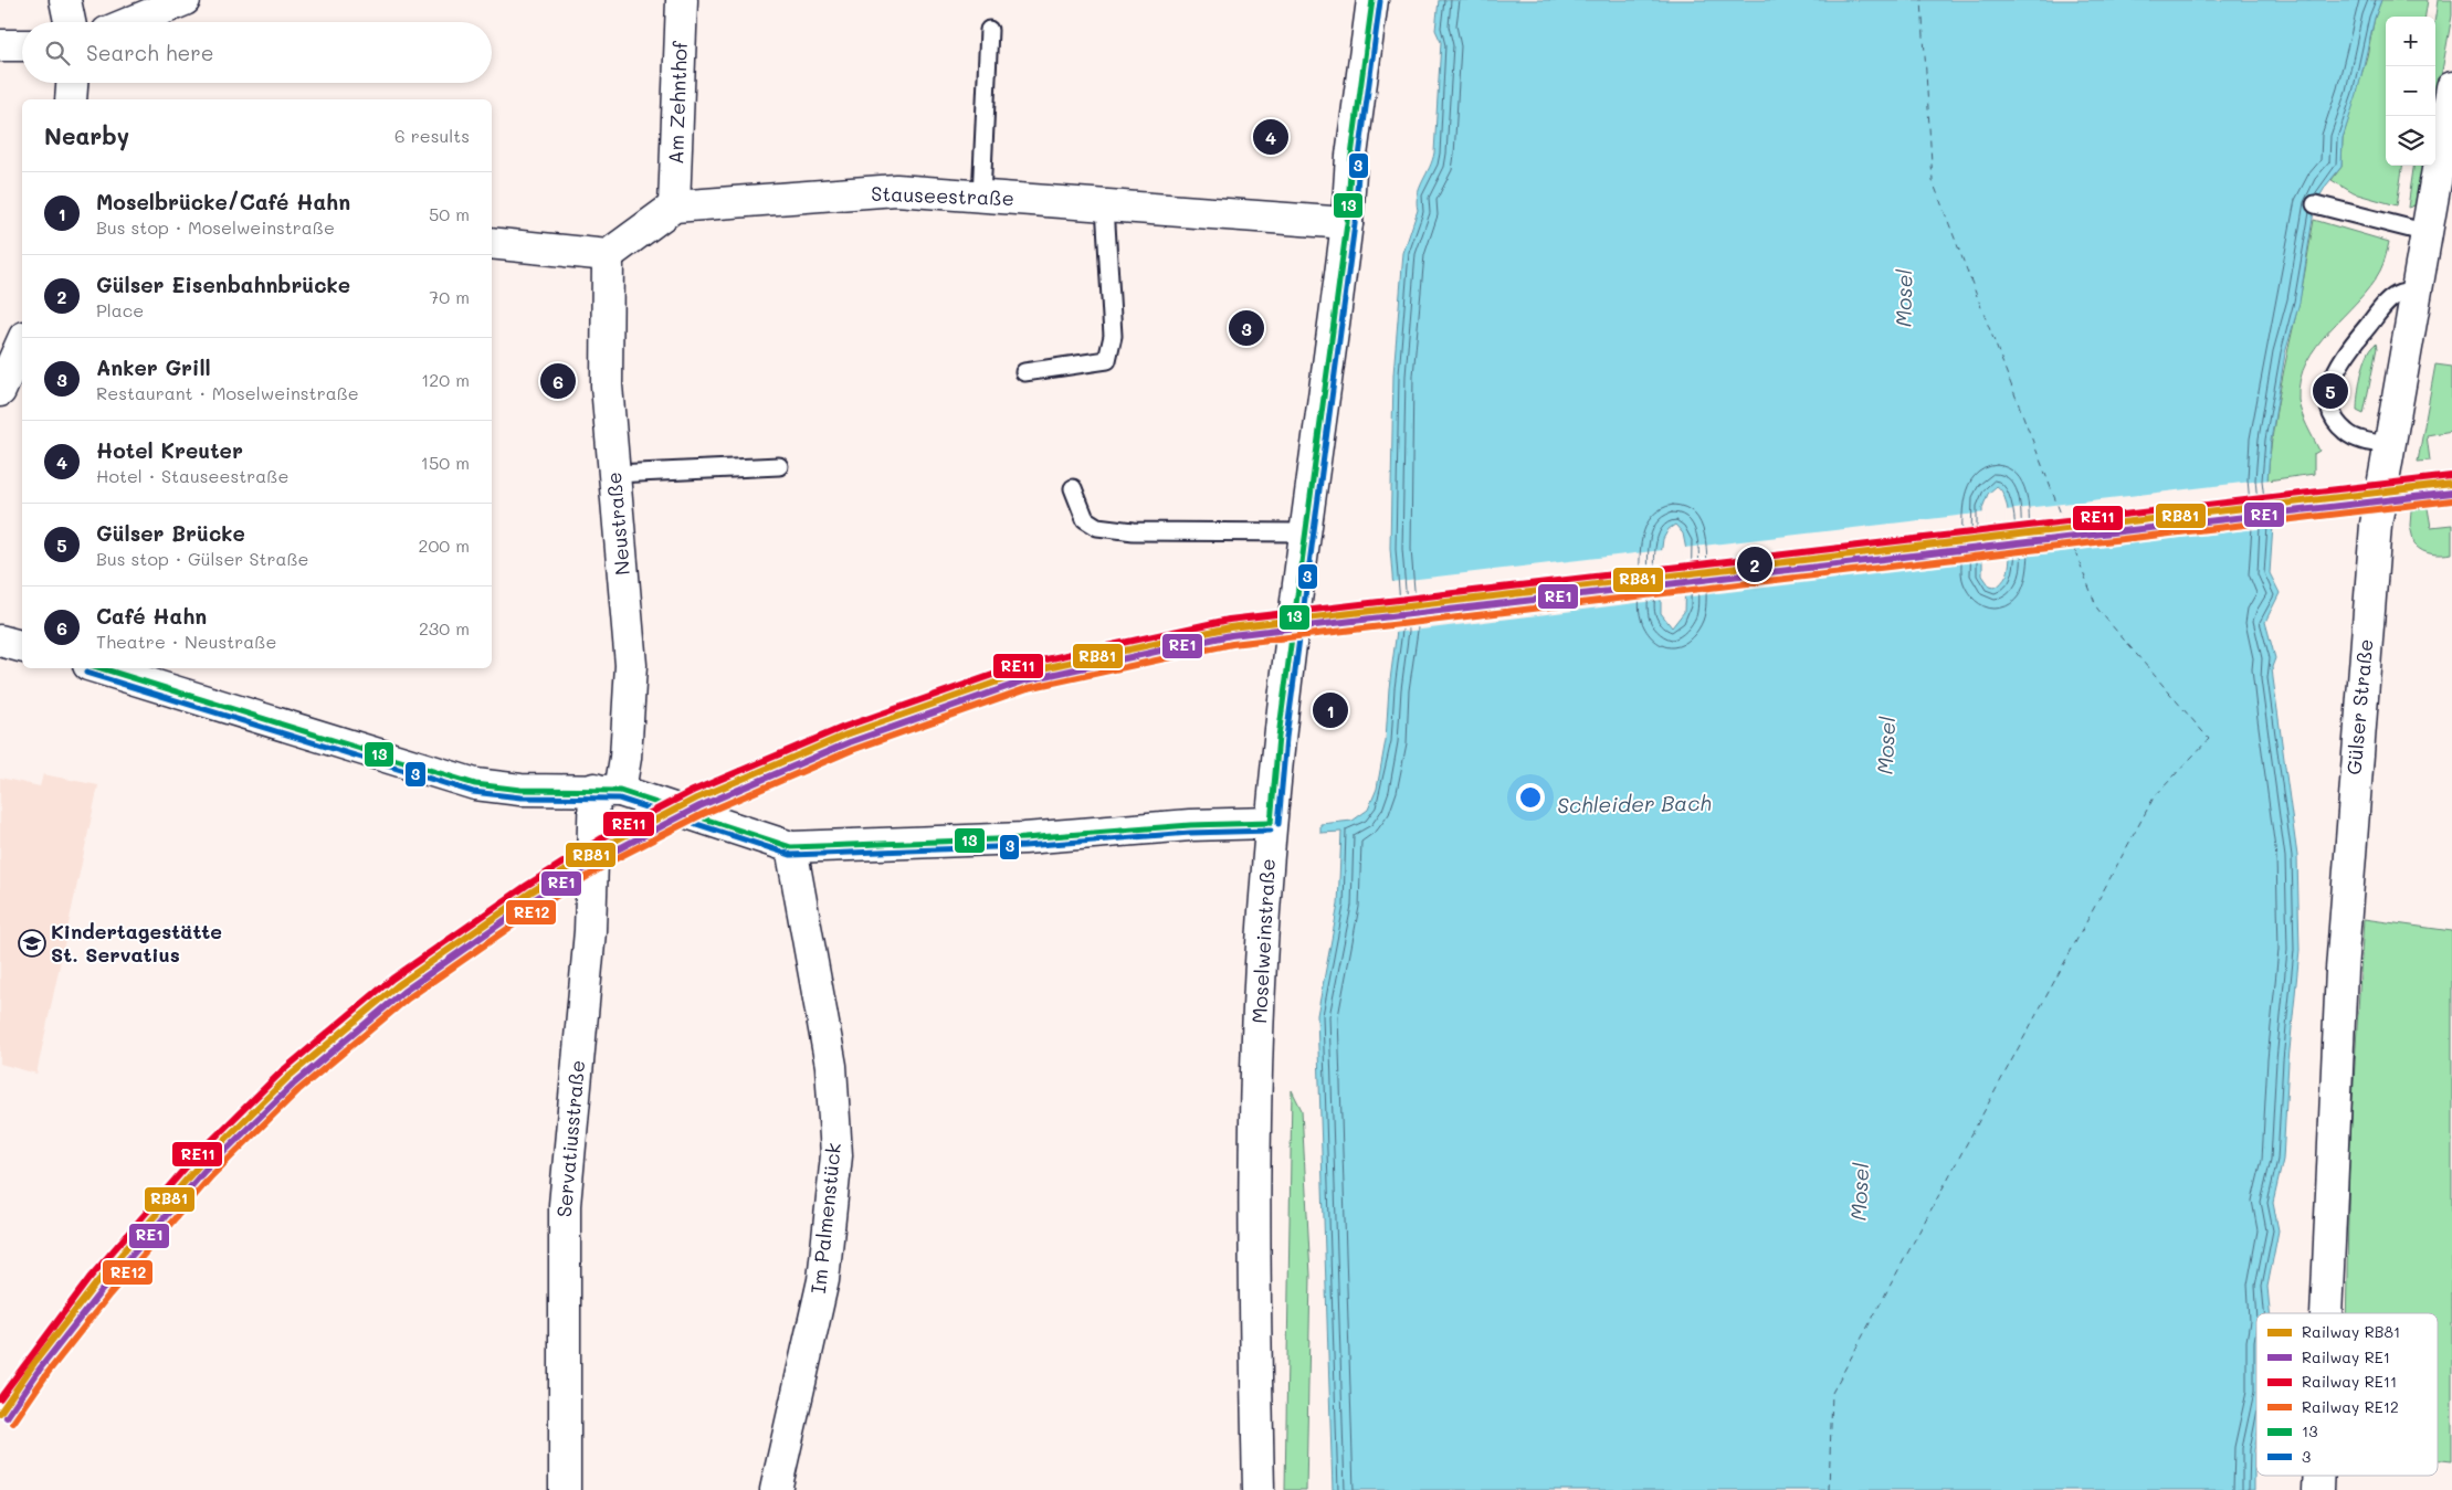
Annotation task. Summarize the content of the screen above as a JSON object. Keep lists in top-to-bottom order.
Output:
{
  "streets": {
    "street": [
      "Am Zehnthof",
      "Stauseestraße",
      "Neustraße",
      "Gülser Straße",
      "Moselweinstraße",
      "Servatiusstraße",
      "Im Palmenstück"
    ]
  },
  "crossings": [
    ["Am Zehnthof", "Stauseestraße"],
    ["Stauseestraße", "Moselweinstraße"],
    ["Neustraße", "Servatiusstraße"]
  ],
  "water": ["Mosel", "Schleider Bach"],
  "places": {
    "school or university": ["Kindertagestätte St. Servatius"]
  },
  "lines": [
    "transit line 13",
    "transit line 3",
    "rail line RE11",
    "rail line RB81",
    "rail line RE1",
    "rail line RE12"
  ],
  "legend": [
    "Railway RB81",
    "Railway RE1",
    "Railway RE11",
    "Railway RE12",
    "13",
    "3"
  ],
  "page": {
    "map_buttons": ["+", "−"],
    "search": "Search here",
    "heading": ["Nearby", "6 results"],
    "pins": [
      "4",
      "3",
      "6",
      "5",
      "2",
      "1"
    ],
    "list": [
      {
        "mark": "1",
        "name": "Moselbrücke/Café Hahn",
        "note": "Bus stop · Moselweinstraße",
        "value": "50 m"
      },
      {
        "mark": "2",
        "name": "Gülser Eisenbahnbrücke",
        "note": "Place",
        "value": "70 m"
      },
      {
        "mark": "3",
        "name": "Anker Grill",
        "note": "Restaurant · Moselweinstraße",
        "value": "120 m"
      },
      {
        "mark": "4",
        "name": "Hotel Kreuter",
        "note": "Hotel · Stauseestraße",
        "value": "150 m"
      },
      {
        "mark": "5",
        "name": "Gülser Brücke",
        "note": "Bus stop · Gülser Straße",
        "value": "200 m"
      },
      {
        "mark": "6",
        "name": "Café Hahn",
        "note": "Theatre · Neustraße",
        "value": "230 m"
      }
    ]
  }
}
